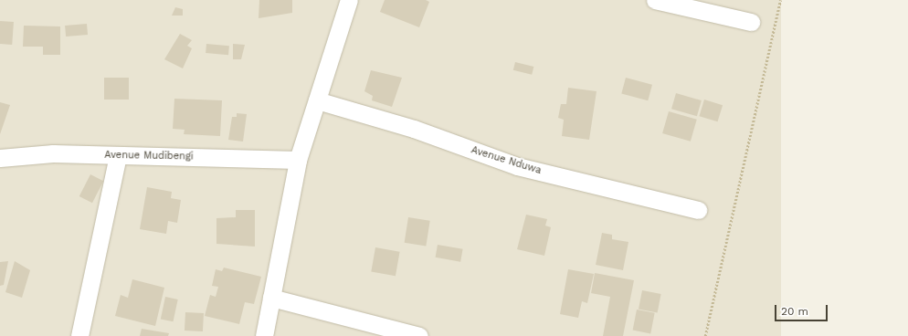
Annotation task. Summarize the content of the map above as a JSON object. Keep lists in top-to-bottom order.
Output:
{
  "streets": {
    "street": ["Avenue Mudibengi", "Avenue Nduwa"]
  },
  "scale_bar": "20 m"
}
